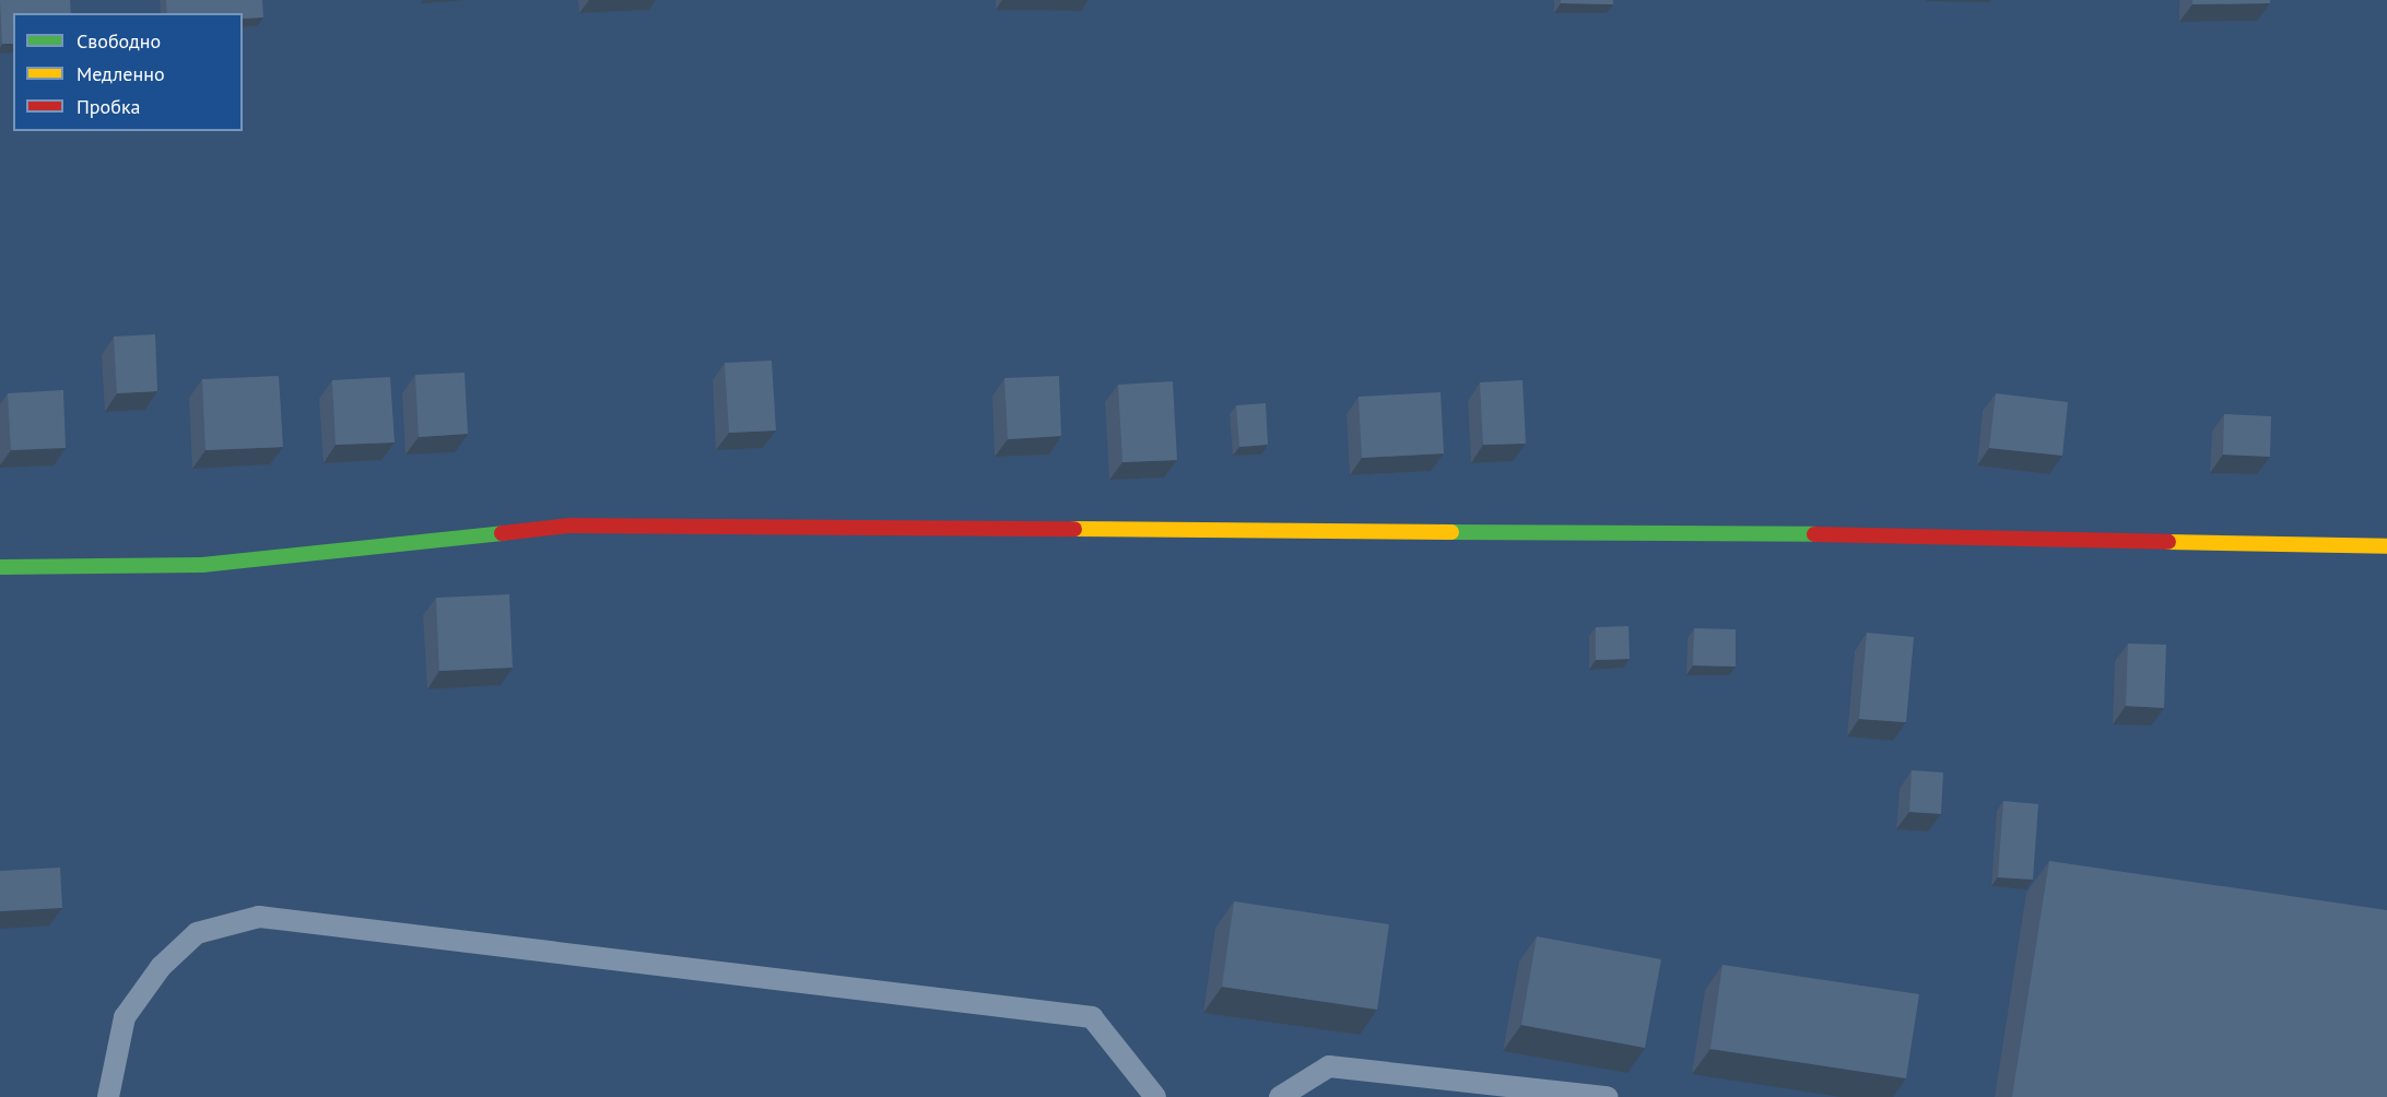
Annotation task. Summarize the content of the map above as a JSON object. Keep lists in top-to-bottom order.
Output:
{
  "legend": ["Свободно", "Медленно", "Пробка"]
}
